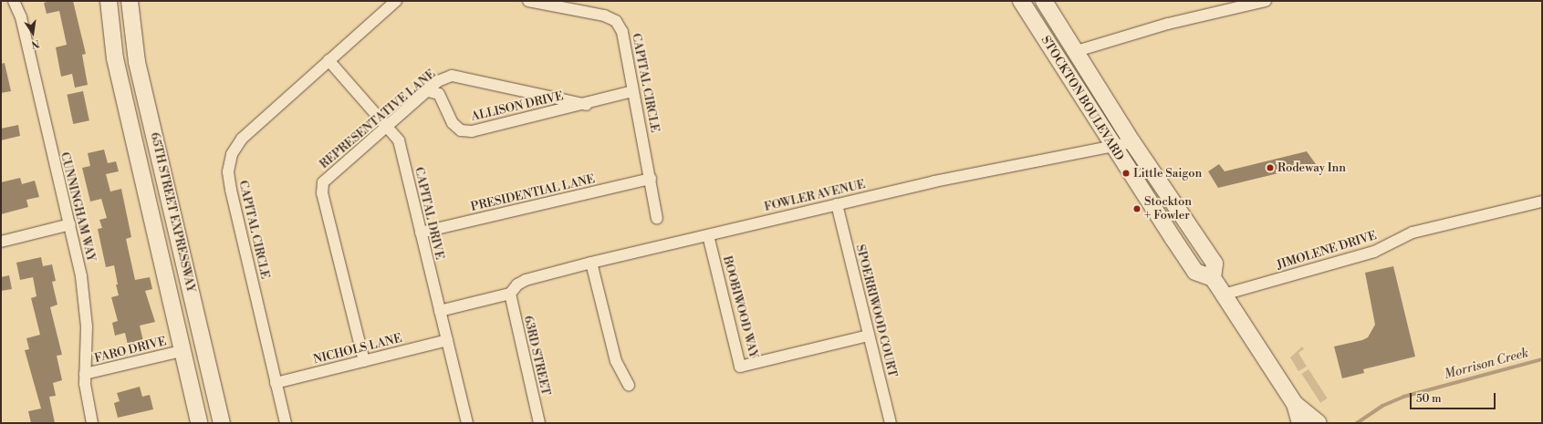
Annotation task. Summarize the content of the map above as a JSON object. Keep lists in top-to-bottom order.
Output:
{
  "streets": {
    "main road": ["STOCKTON BOULEVARD", "65TH STREET EXPRESSWAY"],
    "street": [
      "CAPITAL CIRCLE",
      "ALLISON DRIVE",
      "REPRESENTATIVE LANE",
      "PRESIDENTIAL LANE",
      "FOWLER AVENUE",
      "CUNNINGHAM WAY",
      "CAPITAL DRIVE",
      "JIMOLENE DRIVE",
      "BOOBIWOOD WAY",
      "SPOERRIWOOD COURT",
      "NICHOLS LANE",
      "FARO DRIVE",
      "63RD STREET"
    ]
  },
  "crossings": [
    ["CAPITAL CIRCLE", "ALLISON DRIVE"],
    ["CAPITAL CIRCLE", "PRESIDENTIAL LANE"],
    ["CAPITAL CIRCLE", "CAPITAL DRIVE"],
    ["CAPITAL CIRCLE", "NICHOLS LANE"],
    ["STOCKTON BOULEVARD", "FOWLER AVENUE"],
    ["ALLISON DRIVE", "REPRESENTATIVE LANE"],
    ["REPRESENTATIVE LANE", "CAPITAL DRIVE"],
    ["REPRESENTATIVE LANE", "NICHOLS LANE"],
    ["PRESIDENTIAL LANE", "CAPITAL DRIVE"],
    ["FOWLER AVENUE", "BOOBIWOOD WAY"],
    ["FOWLER AVENUE", "SPOERRIWOOD COURT"],
    ["FOWLER AVENUE", "63RD STREET"],
    ["CUNNINGHAM WAY", "FARO DRIVE"],
    ["65TH STREET EXPRESSWAY", "FARO DRIVE"],
    ["CAPITAL DRIVE", "NICHOLS LANE"],
    ["BOOBIWOOD WAY", "SPOERRIWOOD COURT"]
  ],
  "water": ["Morrison Creek"],
  "places": ["Rodeway Inn", "Little Saigon", "Stockton + Fowler"],
  "scale_bar": "50 m",
  "north": "bottom"
}
